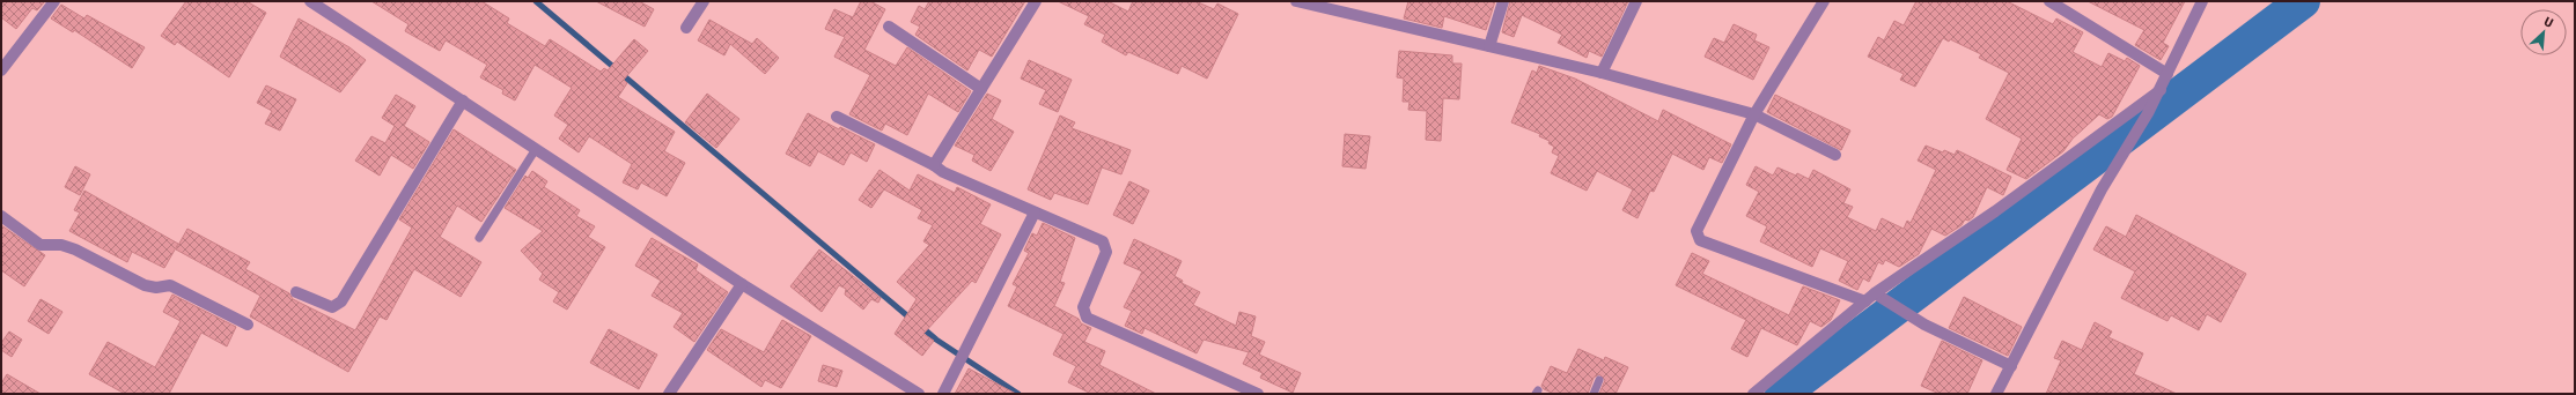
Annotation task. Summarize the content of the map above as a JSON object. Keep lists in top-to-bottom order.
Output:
{
  "north": "top right"
}
